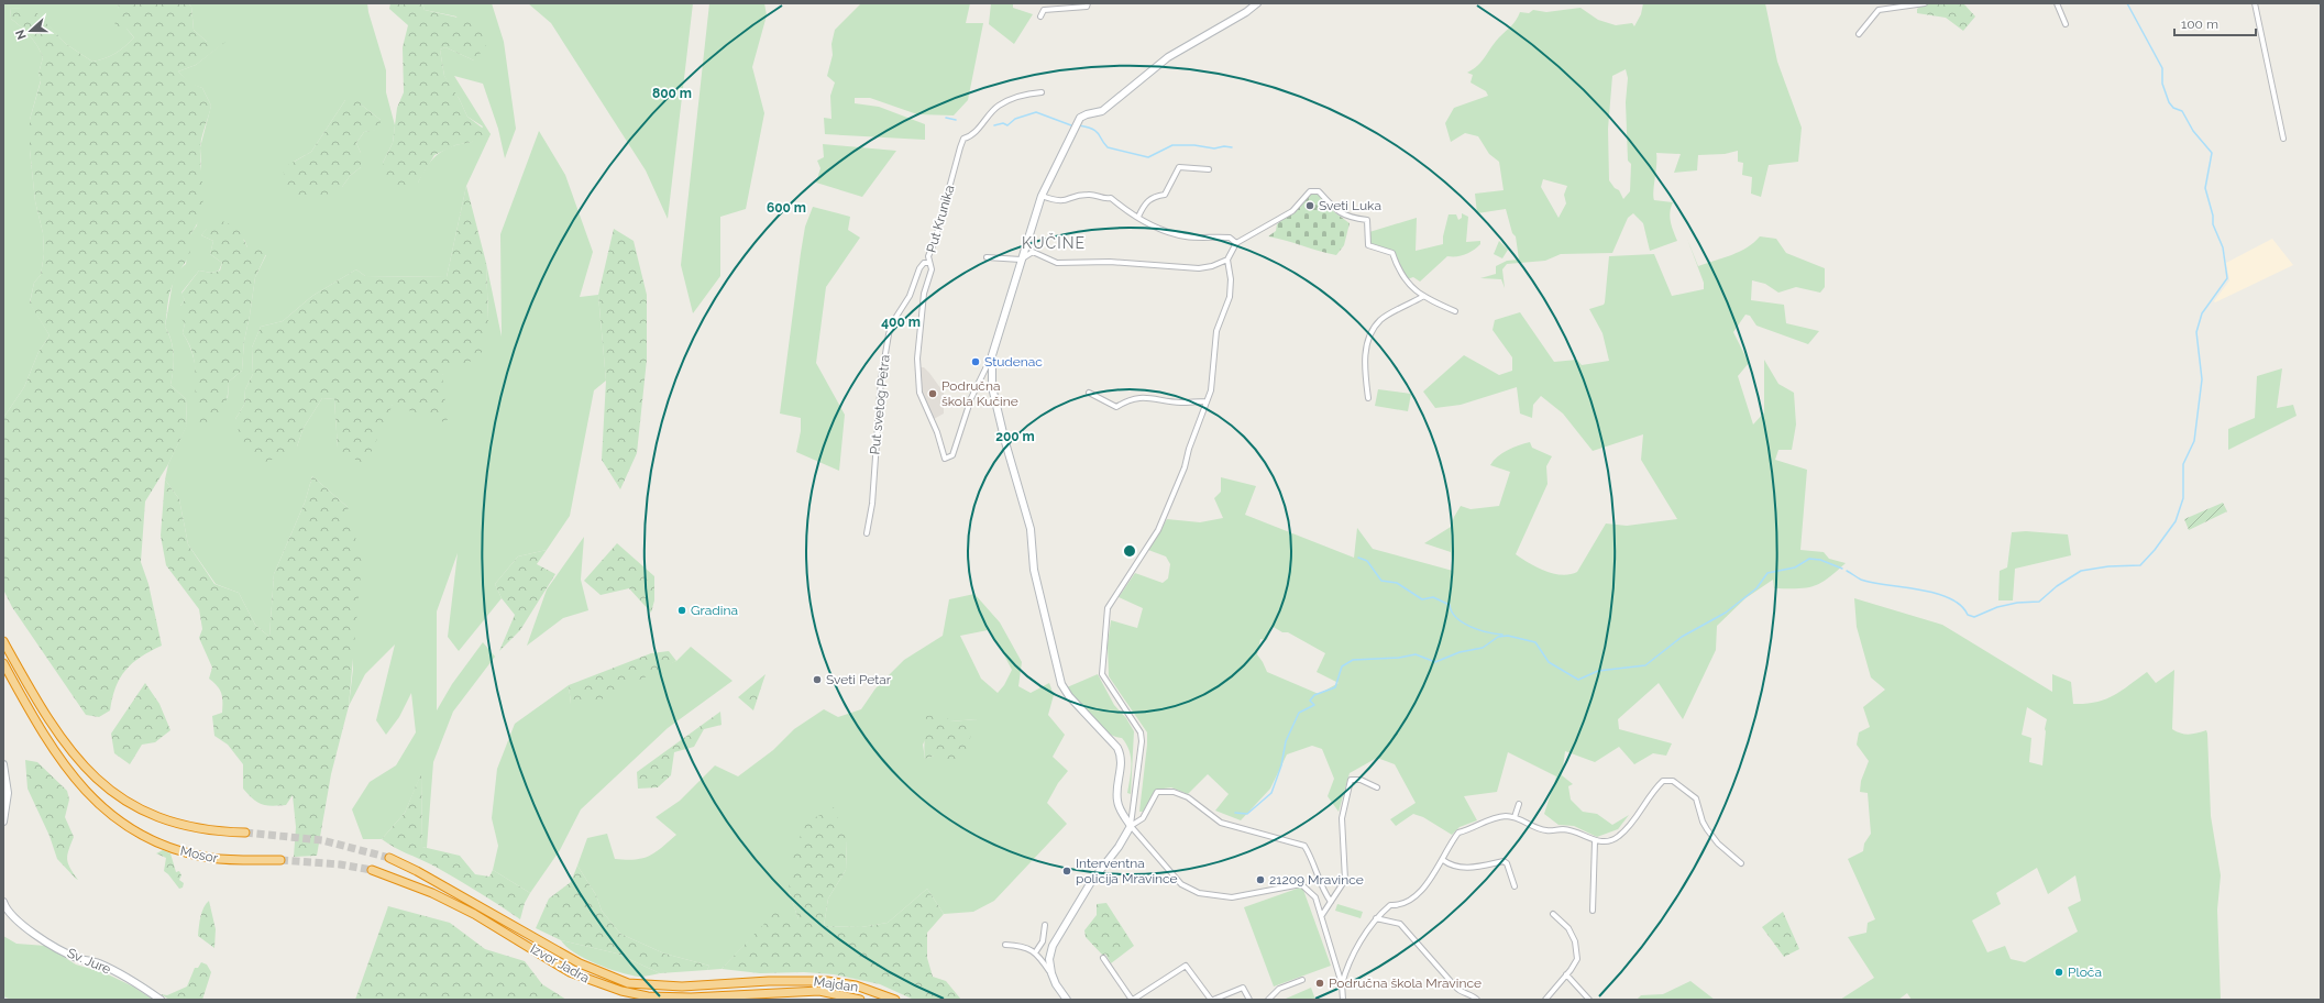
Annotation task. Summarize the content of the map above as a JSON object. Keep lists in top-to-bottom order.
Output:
{
  "streets": {
    "highway": ["Mosor", "Izvor Jadra", "Majdan"],
    "main road": ["Sv. Jure"],
    "street": ["Put Krunika", "Put svetog Petra"]
  },
  "crossings": [
    ["Put Krunika", "Put svetog Petra"],
    ["Izvor Jadra", "Majdan"]
  ],
  "districts": ["KUČINE"],
  "places": [
    "Sveti Luka",
    "Studenac",
    "Područna škola Kučine",
    "Gradina",
    "Sveti Petar",
    "Interventna policija Mravince",
    "21209 Mravince",
    "Ploča",
    "Područna škola Mravince"
  ],
  "scale_bar": "100 m",
  "north": "left",
  "rings": [
    "800 m",
    "600 m",
    "400 m",
    "200 m"
  ]
}
